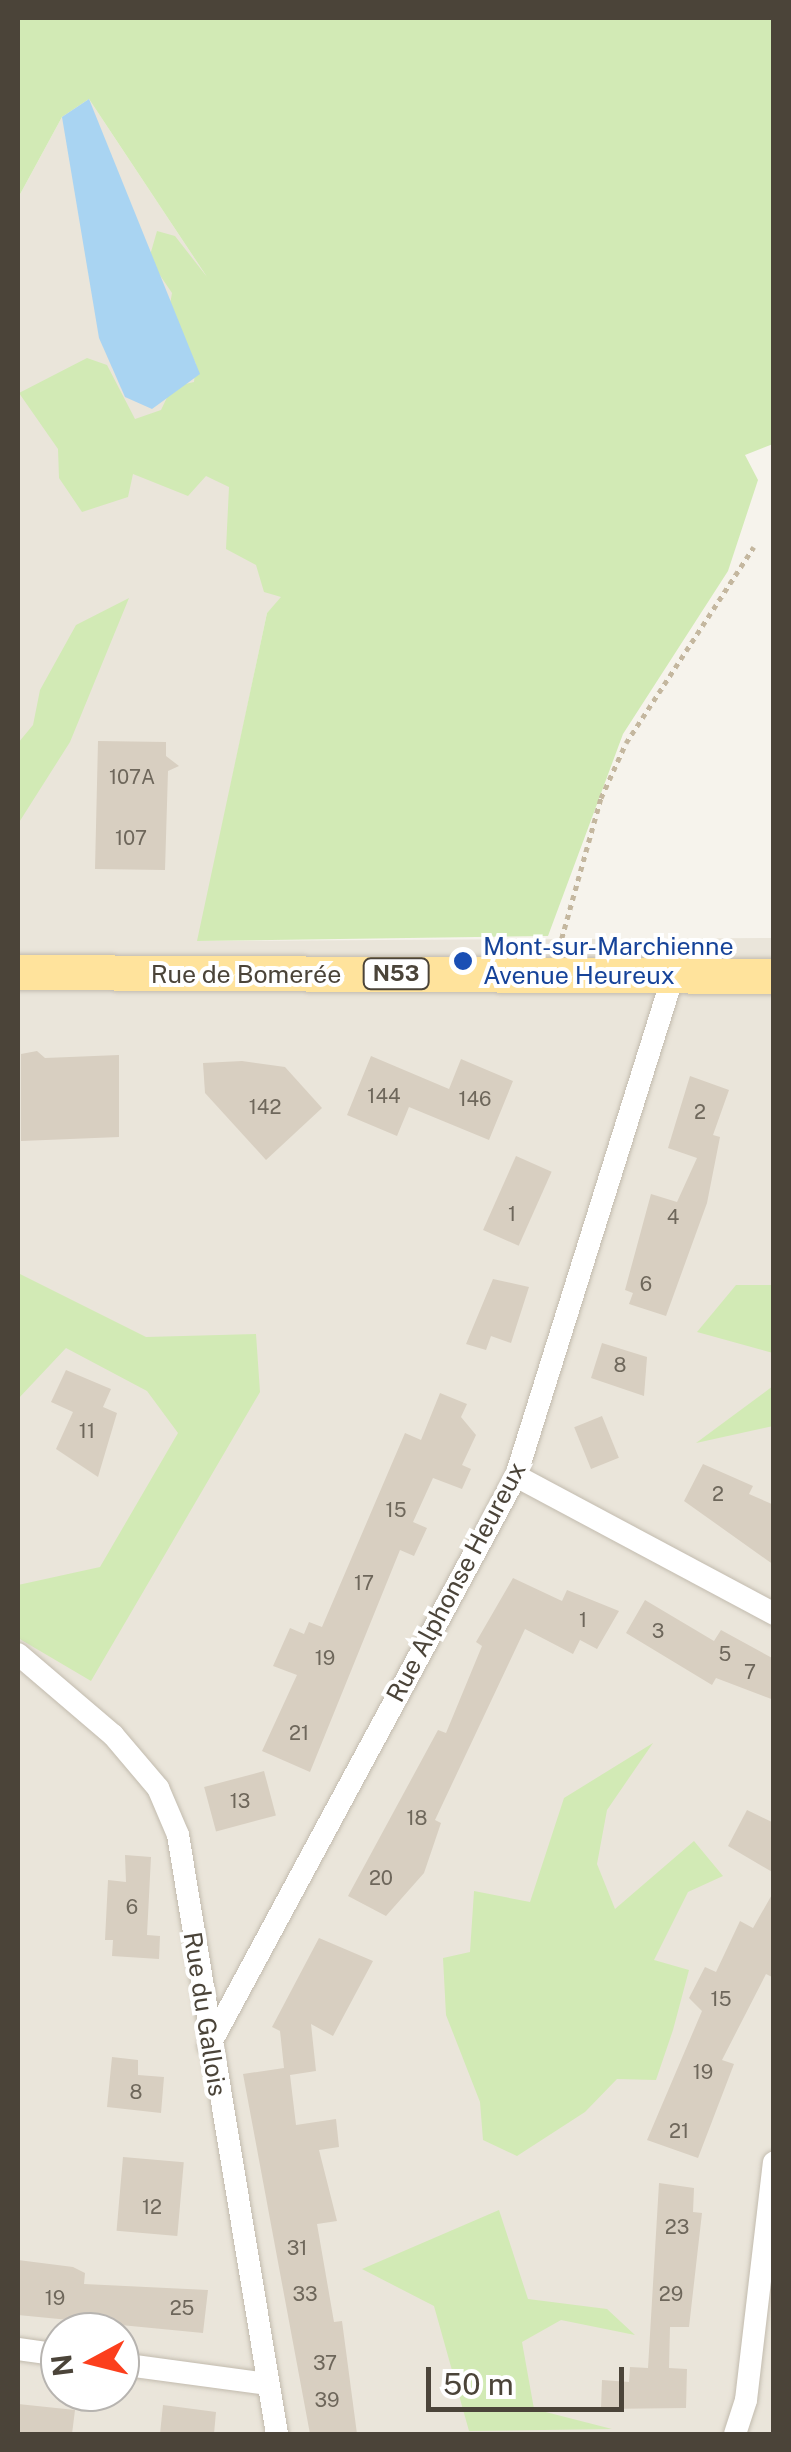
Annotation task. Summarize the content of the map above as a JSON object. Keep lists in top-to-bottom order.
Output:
{
  "streets": {
    "main road": ["Rue de Bomerée", "N53"],
    "street": ["Rue Alphonse Heureux", "Rue du Gallois"]
  },
  "crossings": [
    ["Rue de Bomerée", "Rue Alphonse Heureux"],
    ["Rue Alphonse Heureux", "Rue du Gallois"]
  ],
  "places": ["Mont-sur-Marchienne Avenue Heureux"],
  "house_numbers": [
    "107A",
    "107",
    "144",
    "146",
    "142",
    "2",
    "1",
    "4",
    "6",
    "8",
    "11",
    "2",
    "15",
    "17",
    "1",
    "3",
    "5",
    "19",
    "7",
    "21",
    "13",
    "18",
    "20",
    "6",
    "15",
    "19",
    "8",
    "21",
    "12",
    "23",
    "31",
    "33",
    "29",
    "19",
    "25",
    "37",
    "39"
  ],
  "scale_bar": "50 m",
  "north": "left"
}
